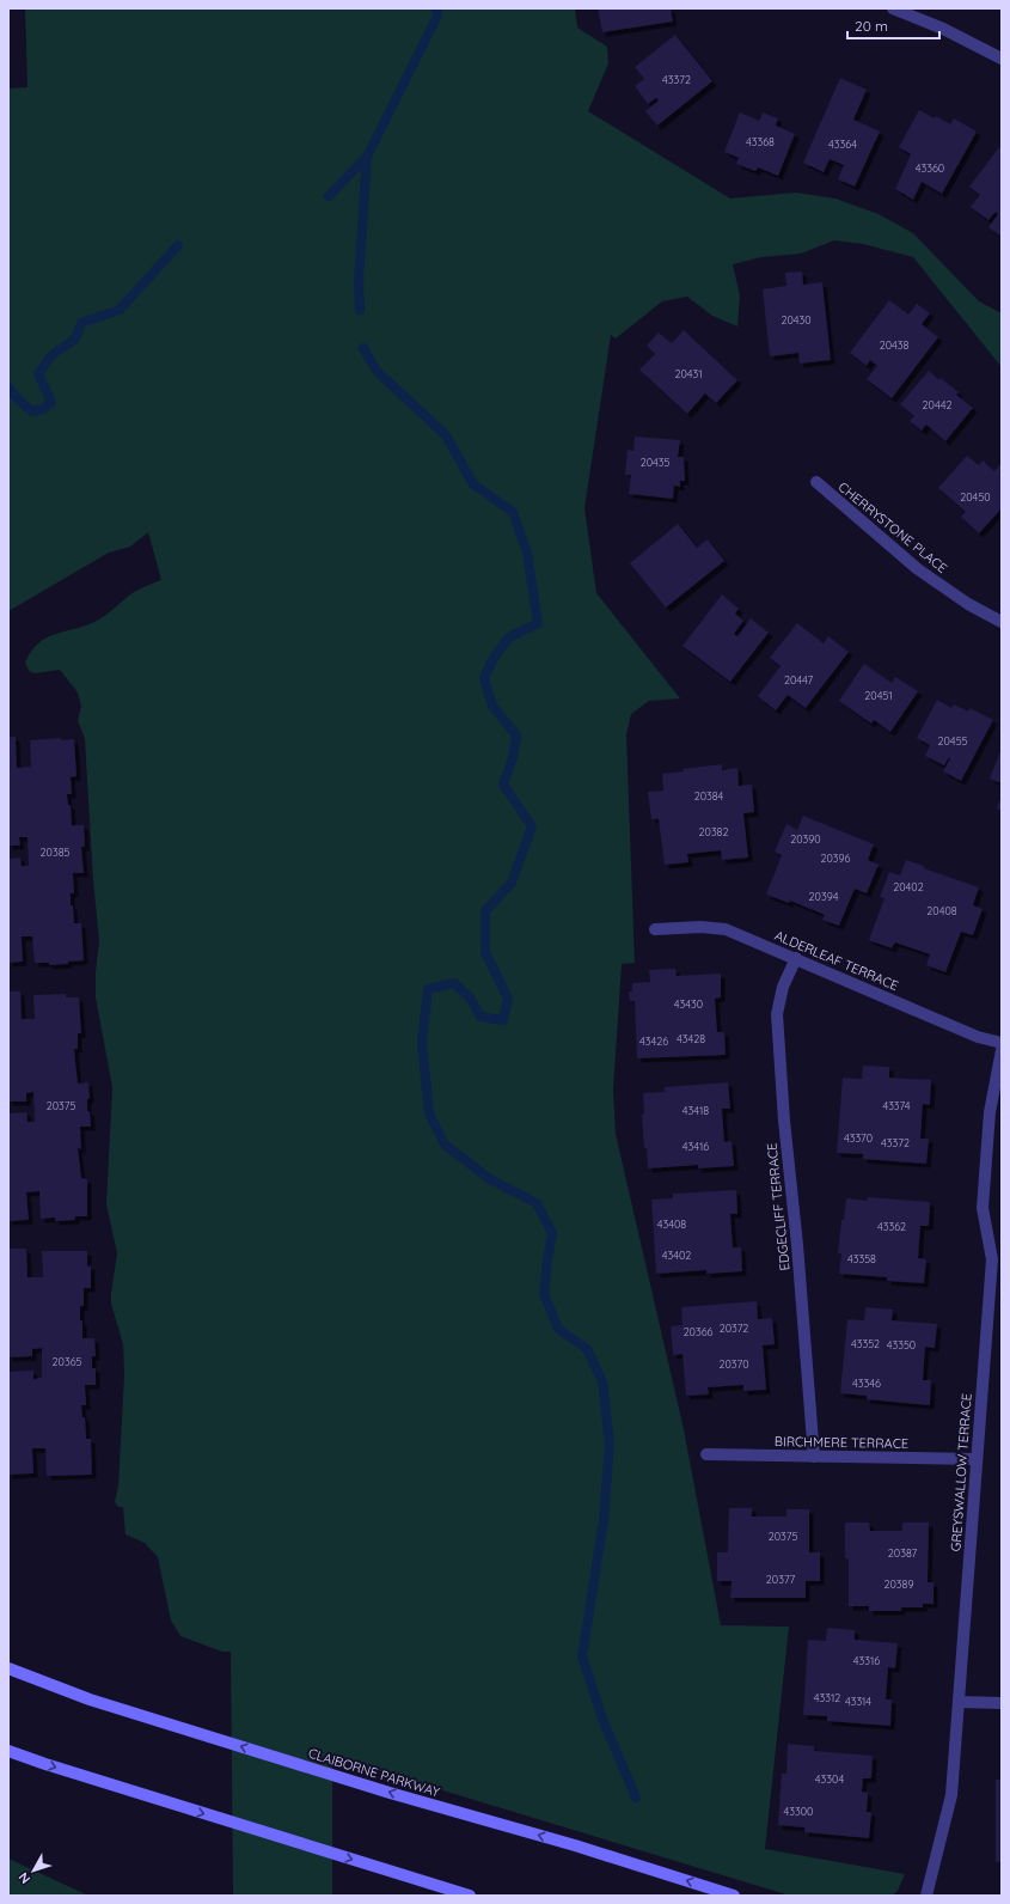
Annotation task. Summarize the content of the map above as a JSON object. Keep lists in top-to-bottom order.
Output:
{
  "streets": {
    "main road": ["CLAIBORNE PARKWAY"],
    "street": [
      "CHERRYSTONE PLACE",
      "ALDERLEAF TERRACE",
      "EDGECLIFF TERRACE",
      "BIRCHMERE TERRACE",
      "GREYSWALLOW TERRACE"
    ]
  },
  "crossings": [
    ["ALDERLEAF TERRACE", "EDGECLIFF TERRACE"],
    ["EDGECLIFF TERRACE", "BIRCHMERE TERRACE"],
    ["BIRCHMERE TERRACE", "GREYSWALLOW TERRACE"]
  ],
  "house_numbers": [
    "43372",
    "43368",
    "43364",
    "43360",
    "20430",
    "20438",
    "20431",
    "20442",
    "20435",
    "20450",
    "20447",
    "20451",
    "20455",
    "20384",
    "20382",
    "20390",
    "20385",
    "20396",
    "20402",
    "20394",
    "20408",
    "43430",
    "43428",
    "43426",
    "20375",
    "43374",
    "43418",
    "43370",
    "43372",
    "43416",
    "43408",
    "43362",
    "43402",
    "43358",
    "20372",
    "20366",
    "43352",
    "43350",
    "20365",
    "20370",
    "43346",
    "20375",
    "20387",
    "20377",
    "20389",
    "43316",
    "43312",
    "43314",
    "43304",
    "43300"
  ],
  "scale_bar": "20 m",
  "north": "bottom left"
}
